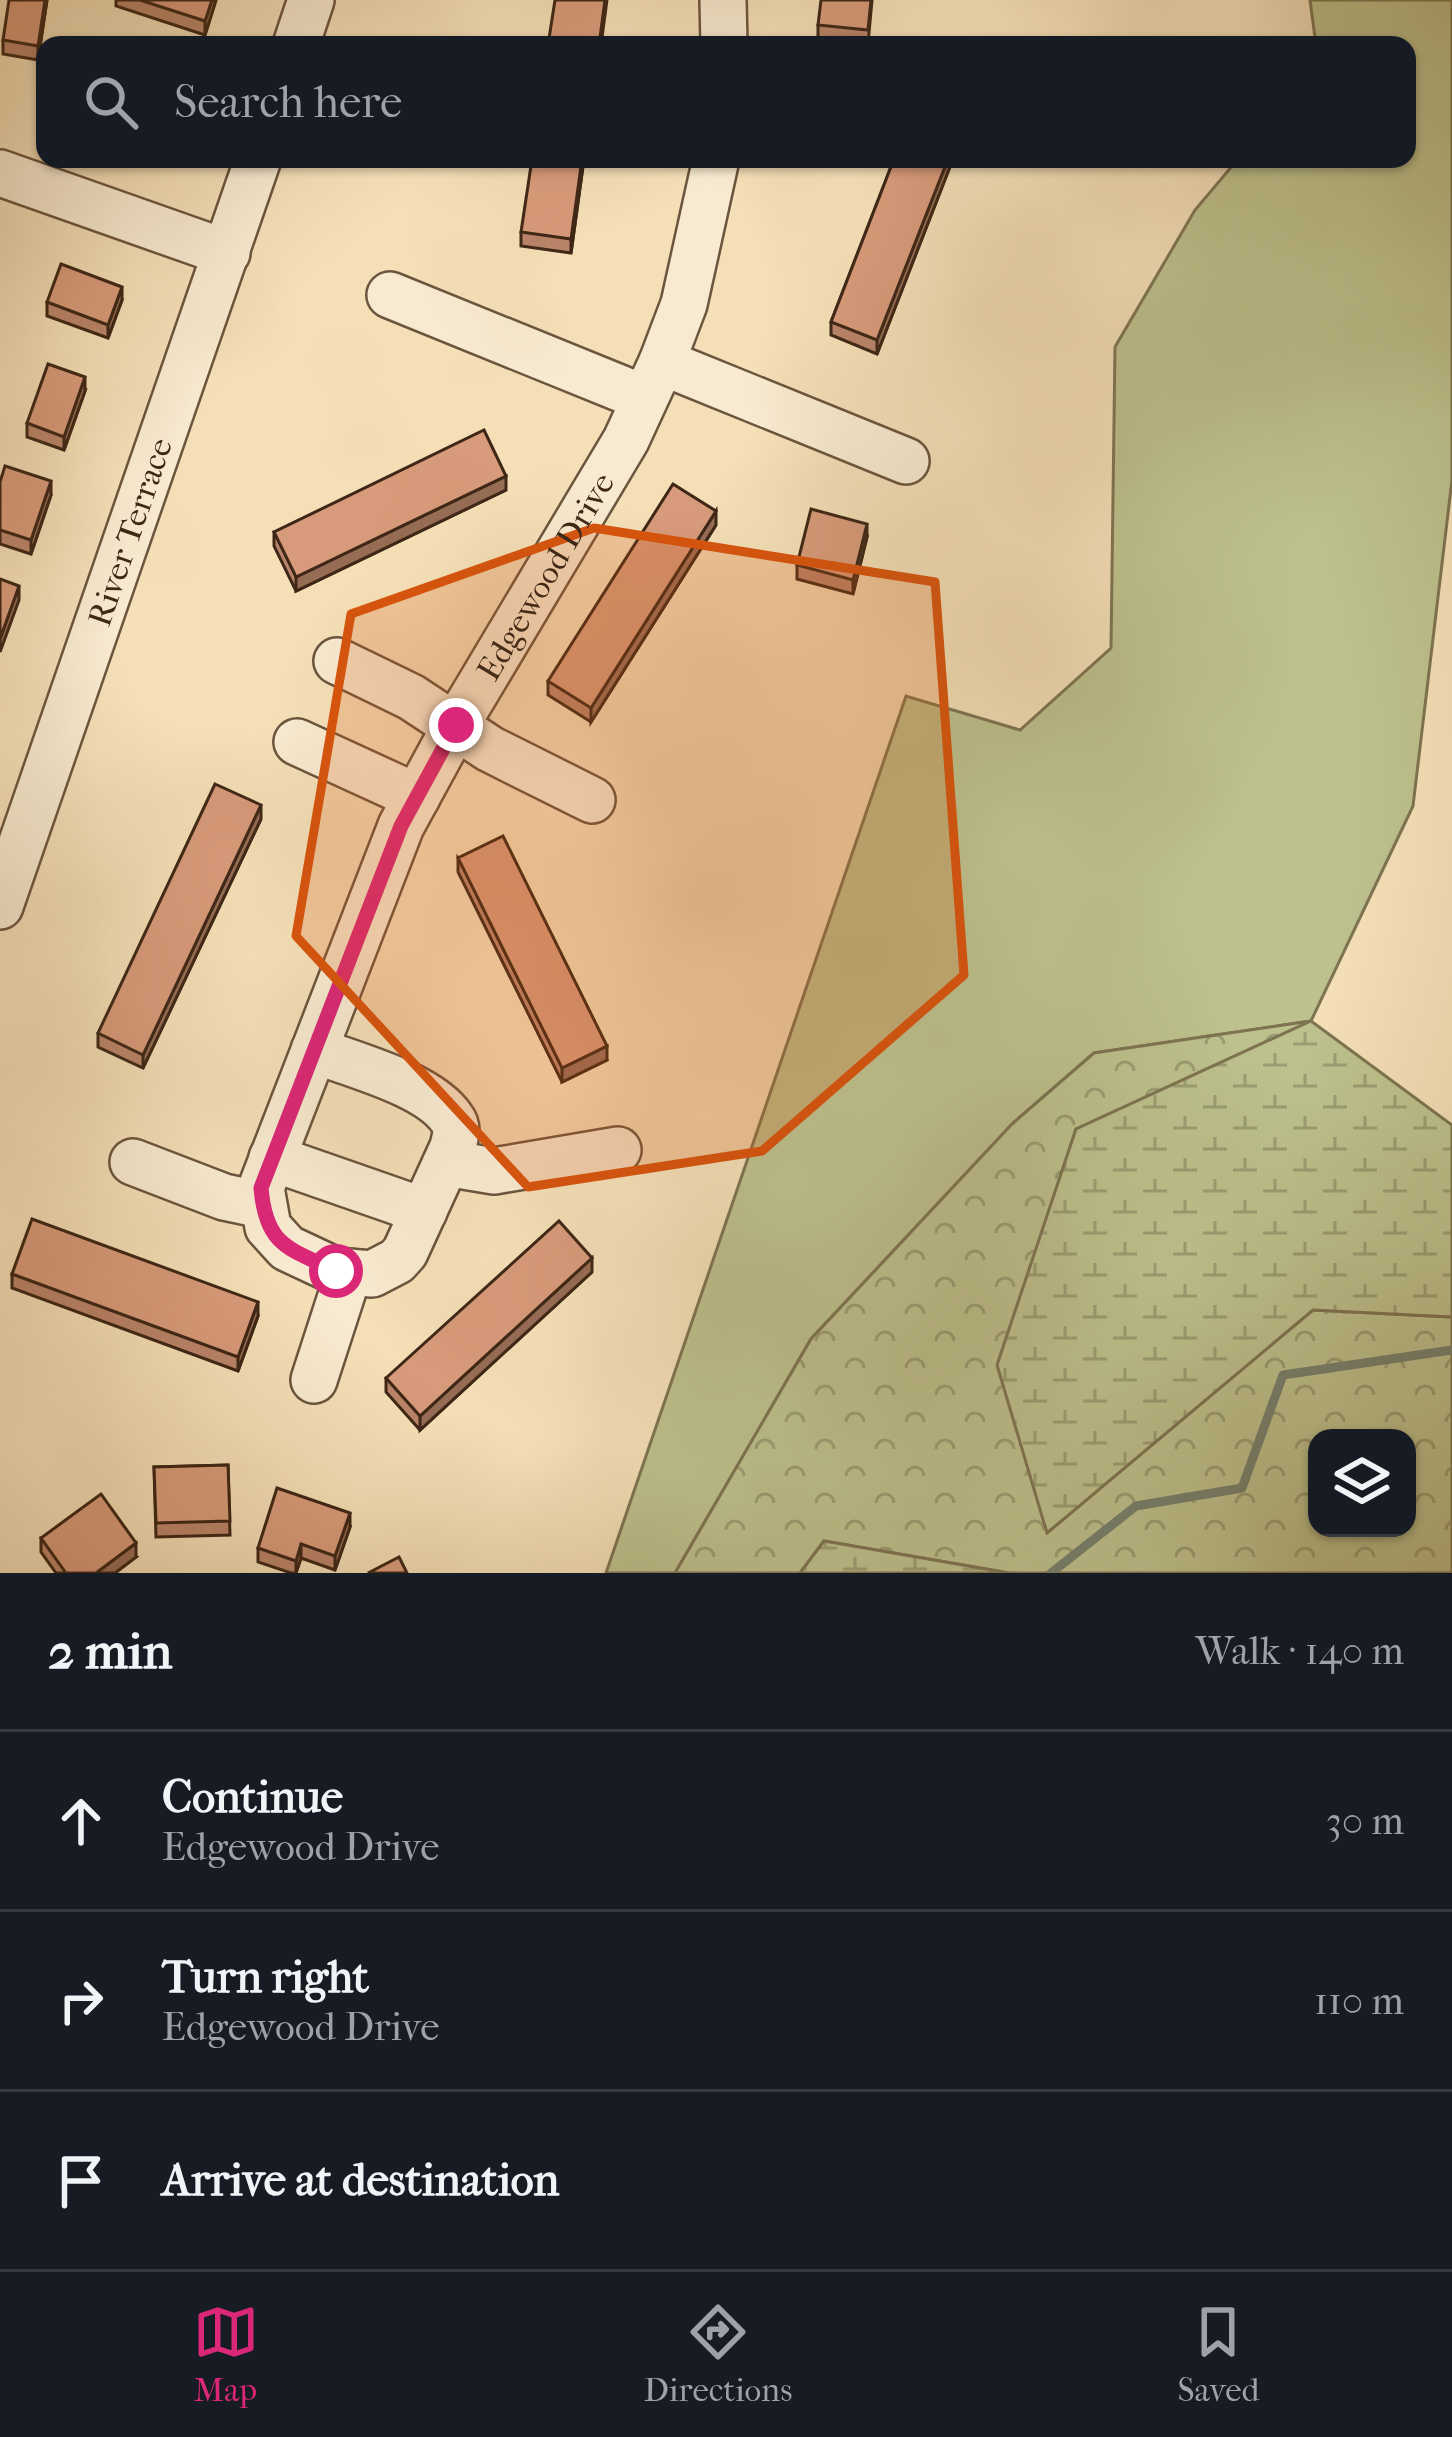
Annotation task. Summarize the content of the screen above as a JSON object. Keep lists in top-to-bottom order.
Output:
{
  "streets": {
    "street": ["River Terrace", "Edgewood Drive"]
  },
  "page": {
    "search": "Search here",
    "heading": ["2 min", "Walk · 140 m"],
    "list": [
      ["Continue", "Edgewood Drive", "30 m"],
      ["Turn right", "Edgewood Drive", "110 m"],
      "Arrive at destination"
    ],
    "nav": ["Map", "Directions", "Saved"]
  }
}
